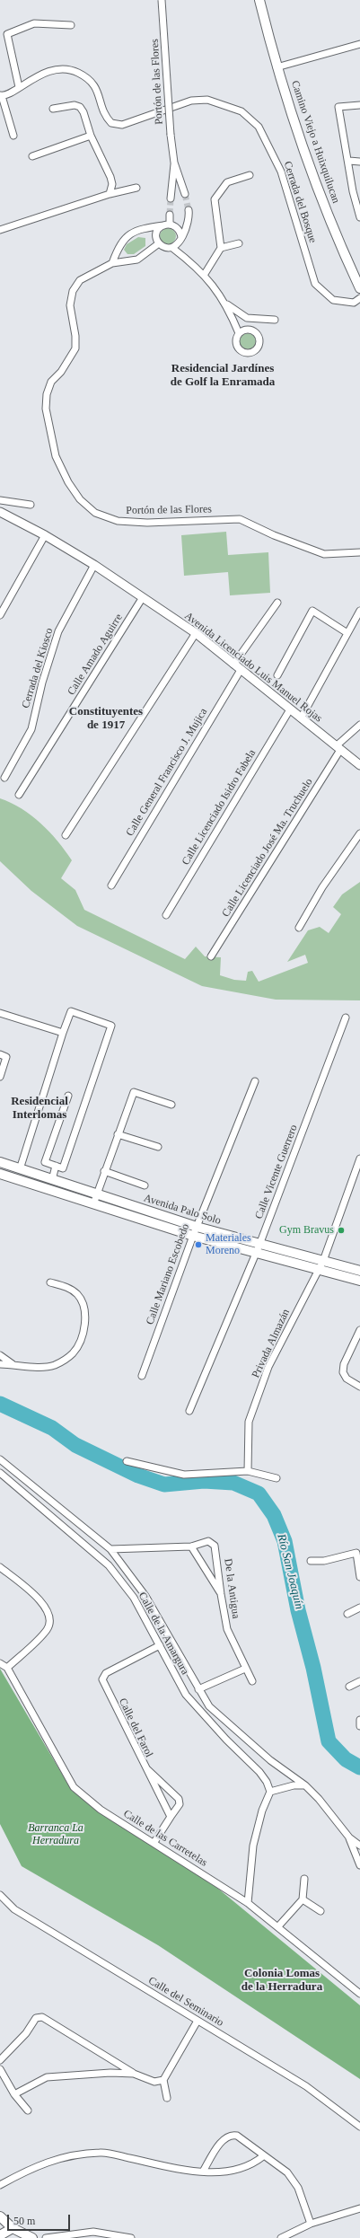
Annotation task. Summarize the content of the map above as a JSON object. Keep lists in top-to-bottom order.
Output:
{
  "streets": {
    "main road": ["Camino Viejo a Huixquilucan", "Avenida Palo Solo"],
    "street": [
      "Portón de las Flores",
      "Cerrada del Bosque",
      "Calle Amado Aguirre",
      "Avenida Licenciado Luis Manuel Rojas",
      "Cerrada del Kiosco",
      "Calle General Francisco J. Mujica",
      "Calle Licenciado Isidro Fabela",
      "Calle Licenciado José Ma. Truchuelo",
      "Calle Vicente Guerrero",
      "Calle Mariano Escobedo",
      "Privada Almazán",
      "De la Antigua",
      "Calle de la Amargura",
      "Calle del Farol",
      "Calle de las Carretelas",
      "Calle del Seminario"
    ]
  },
  "crossings": [
    ["Calle Amado Aguirre", "Avenida Licenciado Luis Manuel Rojas"],
    ["Avenida Licenciado Luis Manuel Rojas", "Cerrada del Kiosco"],
    ["Avenida Licenciado Luis Manuel Rojas", "Calle General Francisco J. Mujica"],
    ["Avenida Licenciado Luis Manuel Rojas", "Calle Licenciado Isidro Fabela"],
    ["Avenida Licenciado Luis Manuel Rojas", "Calle Licenciado José Ma. Truchuelo"],
    ["Calle Vicente Guerrero", "Avenida Palo Solo"],
    ["Avenida Palo Solo", "Calle Mariano Escobedo"],
    ["Avenida Palo Solo", "Privada Almazán"],
    ["Calle de la Amargura", "Calle del Farol"]
  ],
  "districts": [
    "Residencial Jardínes de Golf la Enramada",
    "Constituyentes de 1917",
    "Residencial Interlomas",
    "Colonia Lomas de la Herradura"
  ],
  "water": ["Río San Joaquín"],
  "parks": ["Barranca La Herradura"],
  "places": ["Gym Bravus", "Materiales Moreno"],
  "scale_bar": "50 m"
}
